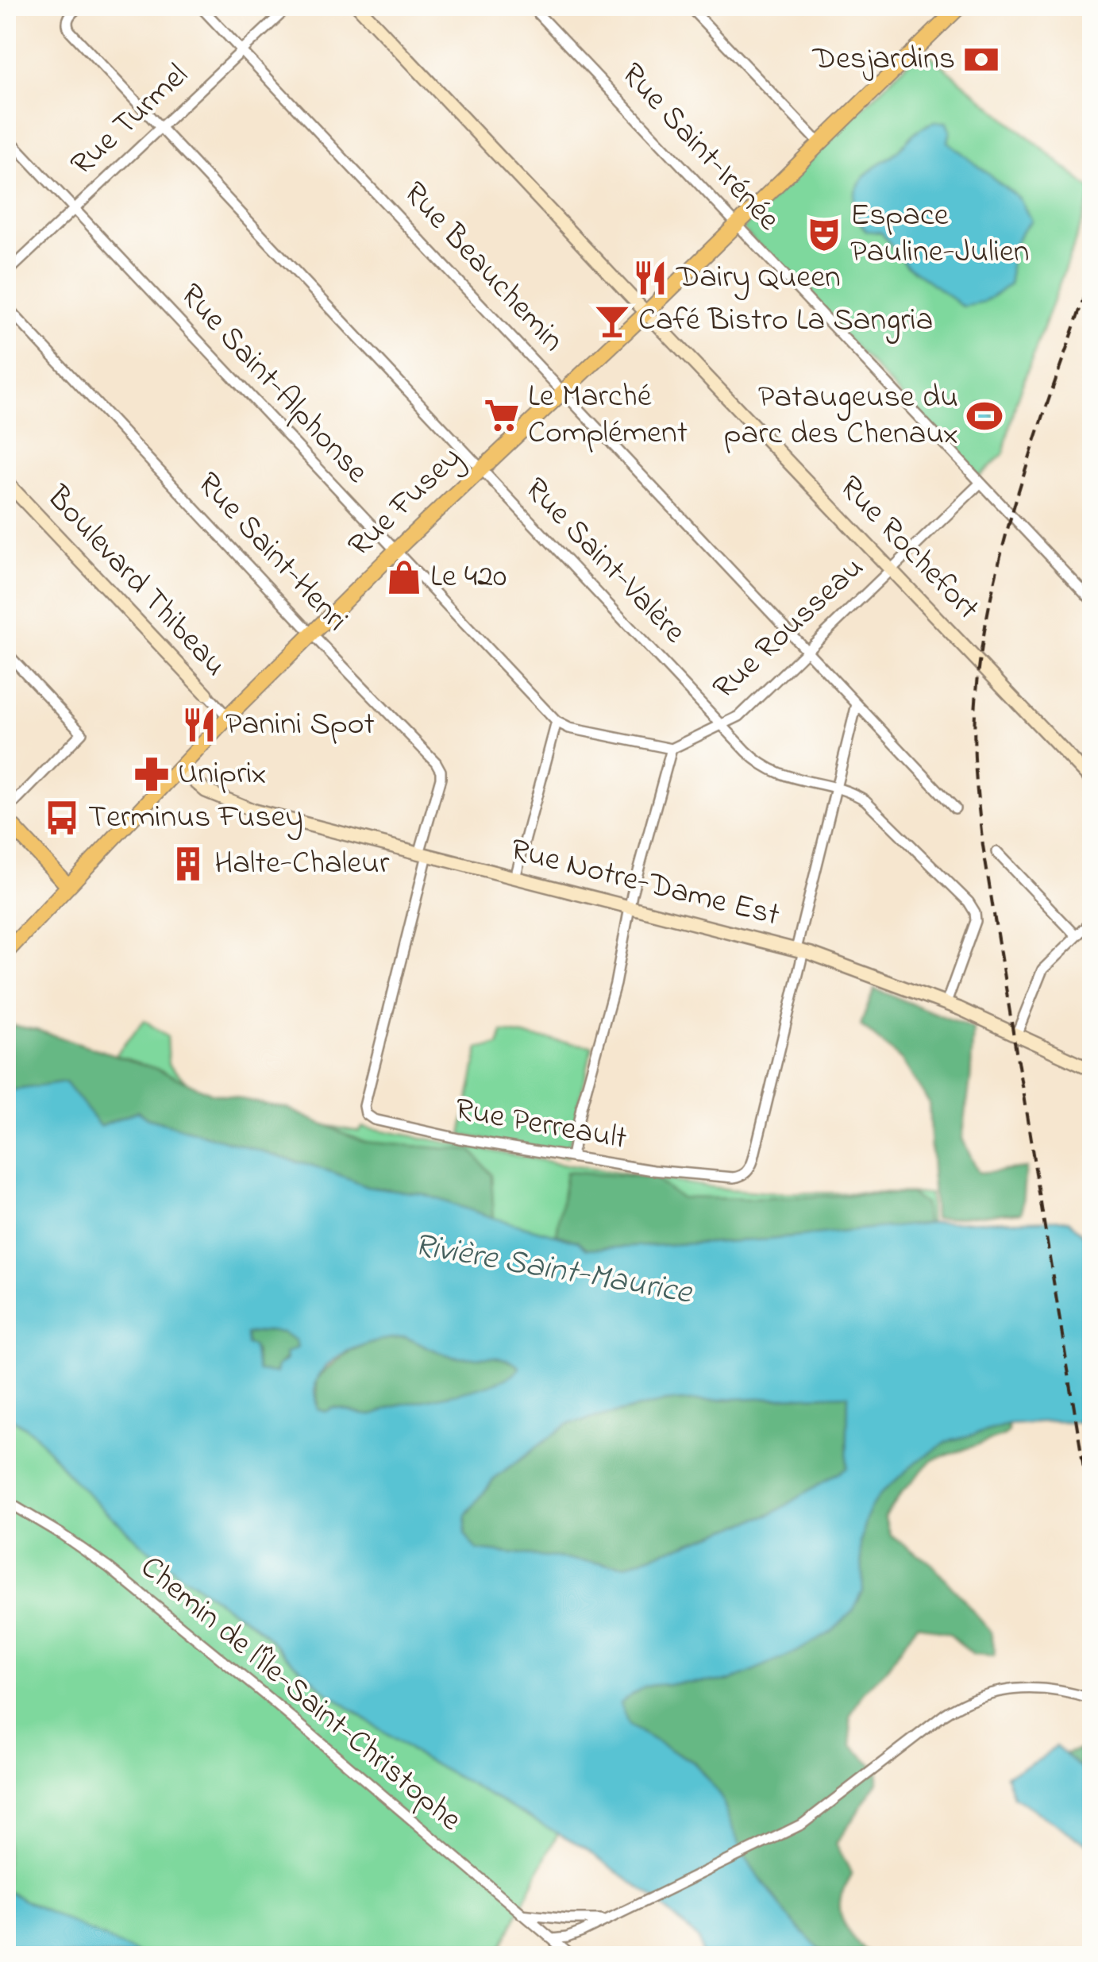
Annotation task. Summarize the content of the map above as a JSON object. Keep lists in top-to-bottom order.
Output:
{
  "streets": {
    "main road": ["Rue Fusey"],
    "street": [
      "Rue Turmel",
      "Rue Saint-Irénée",
      "Rue Beauchemin",
      "Rue Saint-Alphonse",
      "Rue Rochefort",
      "Rue Saint-Henri",
      "Rue Saint-Valère",
      "Boulevard Thibeau",
      "Rue Rousseau",
      "Rue Notre-Dame Est",
      "Rue Perreault",
      "Chemin de l'Île-Saint-Christophe"
    ]
  },
  "crossings": [
    ["Rue Turmel", "Rue Beauchemin"],
    ["Rue Turmel", "Rue Saint-Alphonse"],
    ["Rue Turmel", "Rue Saint-Valère"],
    ["Rue Saint-Irénée", "Rue Fusey"],
    ["Rue Saint-Irénée", "Rue Rousseau"],
    ["Rue Beauchemin", "Rue Fusey"],
    ["Rue Beauchemin", "Rue Rousseau"],
    ["Rue Saint-Alphonse", "Rue Fusey"],
    ["Rue Fusey", "Rue Rochefort"],
    ["Rue Fusey", "Rue Saint-Henri"],
    ["Rue Fusey", "Rue Saint-Valère"],
    ["Rue Fusey", "Boulevard Thibeau"],
    ["Rue Fusey", "Rue Notre-Dame Est"],
    ["Rue Rochefort", "Rue Rousseau"],
    ["Rue Saint-Henri", "Rue Notre-Dame Est"],
    ["Rue Saint-Henri", "Rue Perreault"],
    ["Rue Saint-Valère", "Rue Rousseau"],
    ["Rue Saint-Valère", "Rue Notre-Dame Est"],
    ["Rue Notre-Dame Est", "Rue Perreault"]
  ],
  "water": ["Rivière Saint-Maurice"],
  "places": {
    "bank": ["Desjardins"],
    "theatre": ["Espace Pauline-Julien"],
    "restaurant": ["Dairy Queen", "Panini Spot"],
    "bar": ["Café Bistro La Sangria"],
    "supermarket": ["Le Marché Complément"],
    "sports": ["Pataugeuse du parc des Chenaux"],
    "shop": ["Le 420"],
    "pharmacy": ["Uniprix"],
    "bus stop": ["Terminus Fusey"],
    "building": ["Halte-Chaleur"]
  }
}
